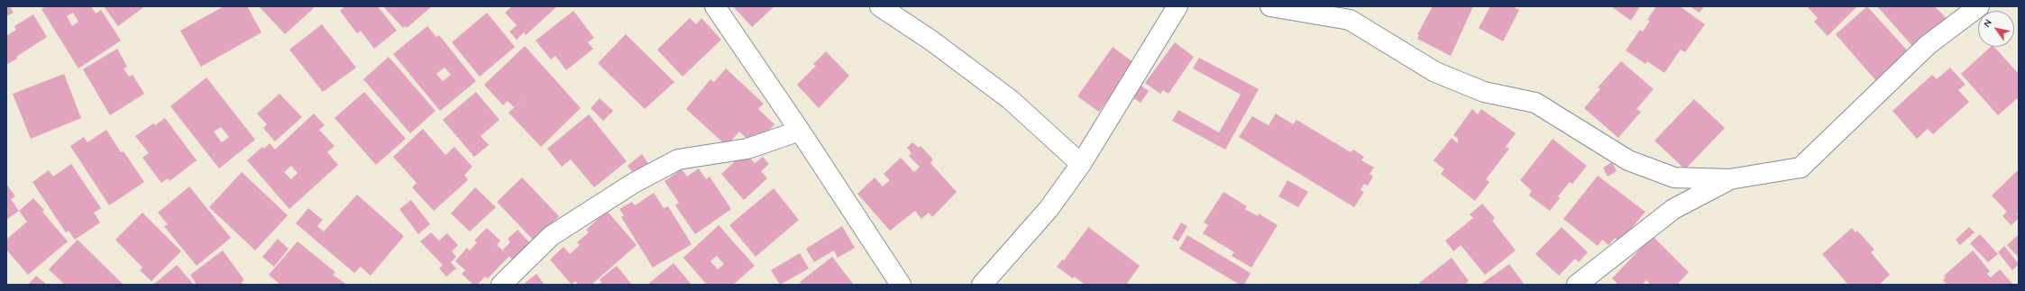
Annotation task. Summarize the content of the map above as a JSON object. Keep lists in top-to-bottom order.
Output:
{
  "north": "top left"
}
